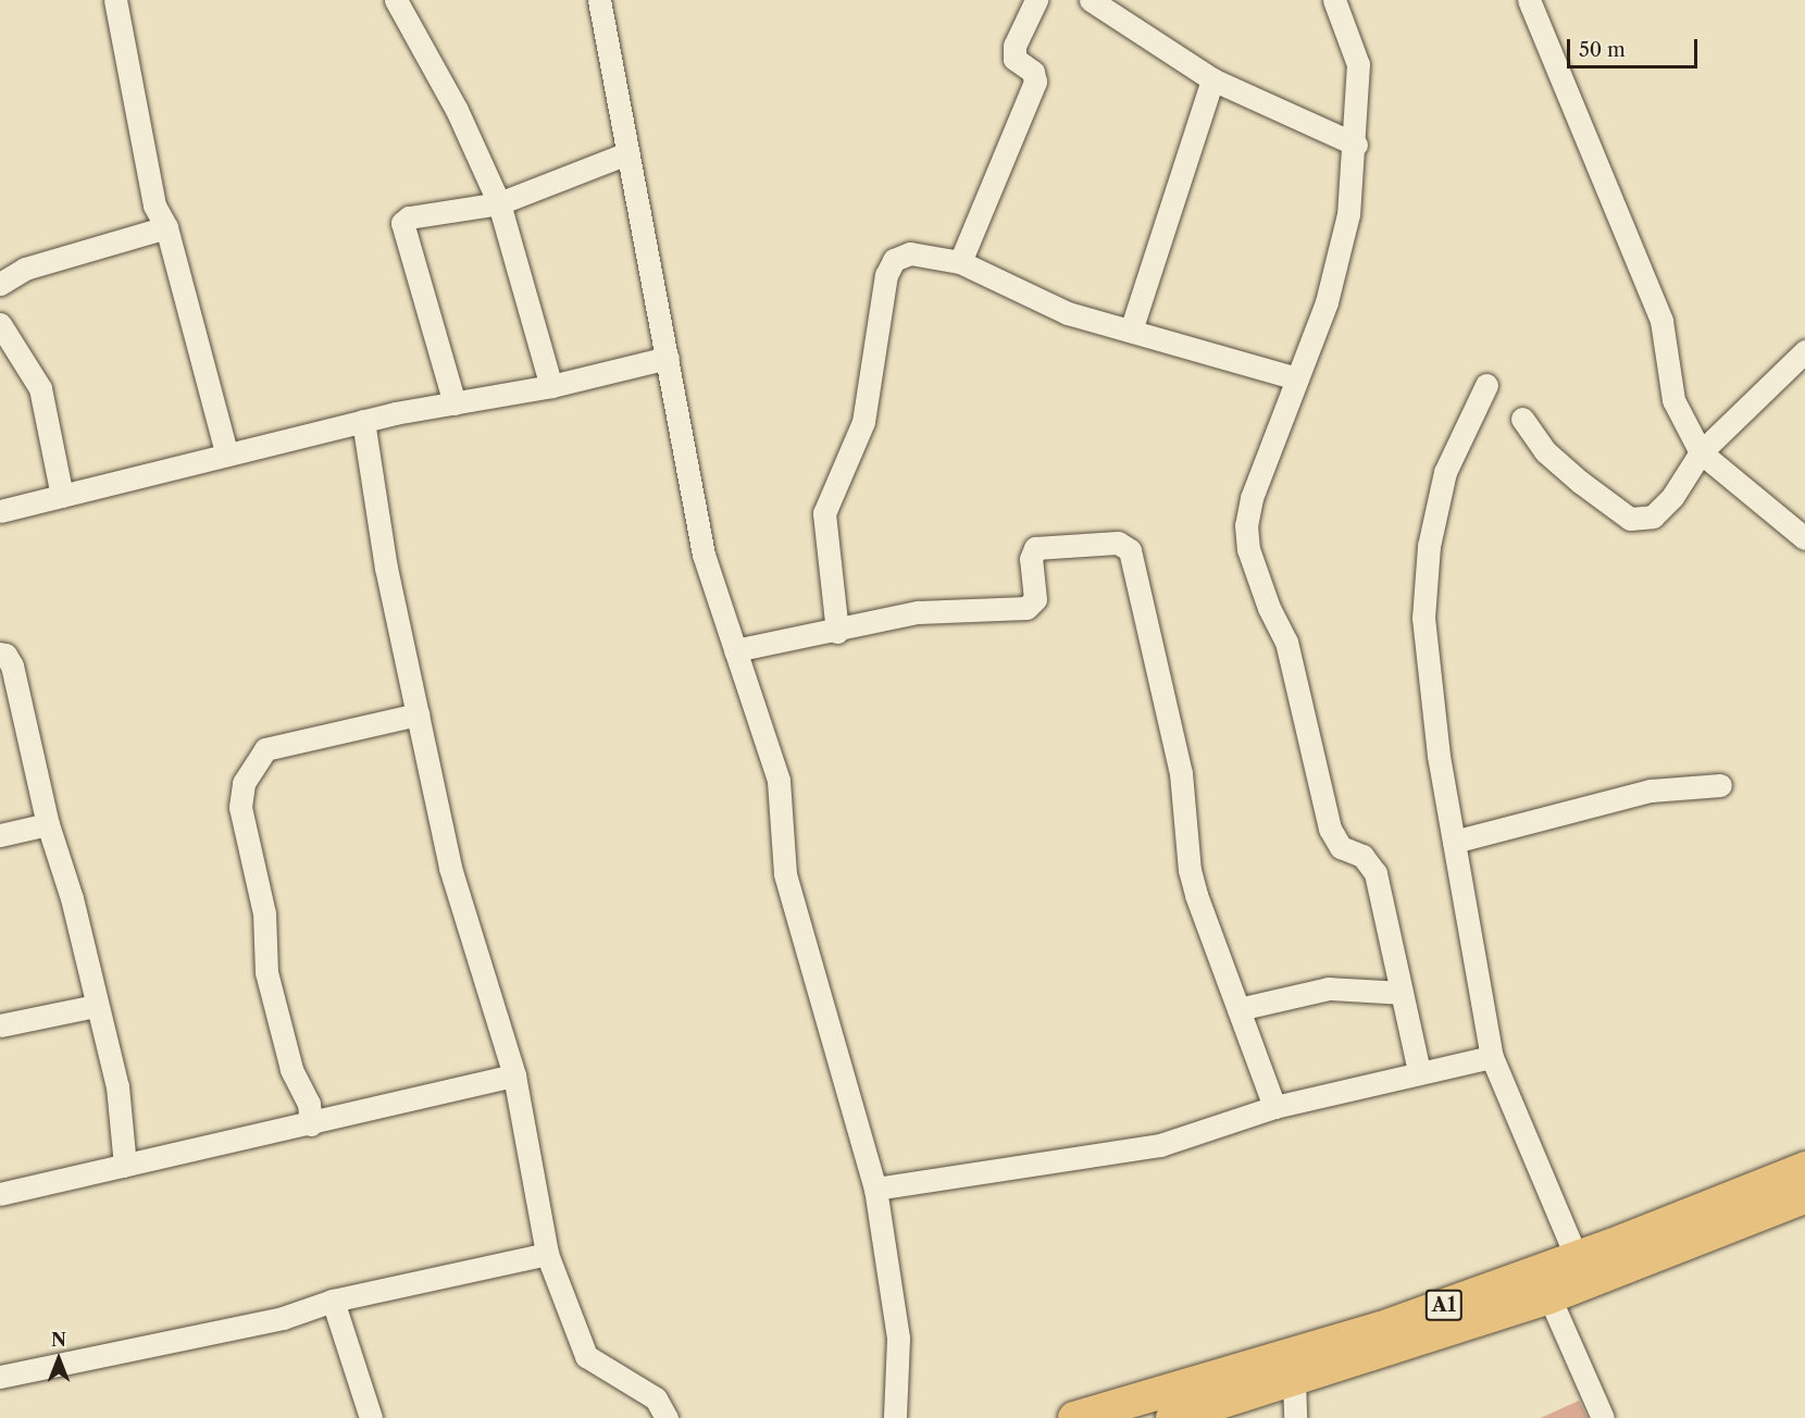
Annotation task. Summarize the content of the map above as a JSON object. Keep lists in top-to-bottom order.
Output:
{
  "streets": {
    "highway": ["A1"]
  },
  "scale_bar": "50 m",
  "north": "top"
}
